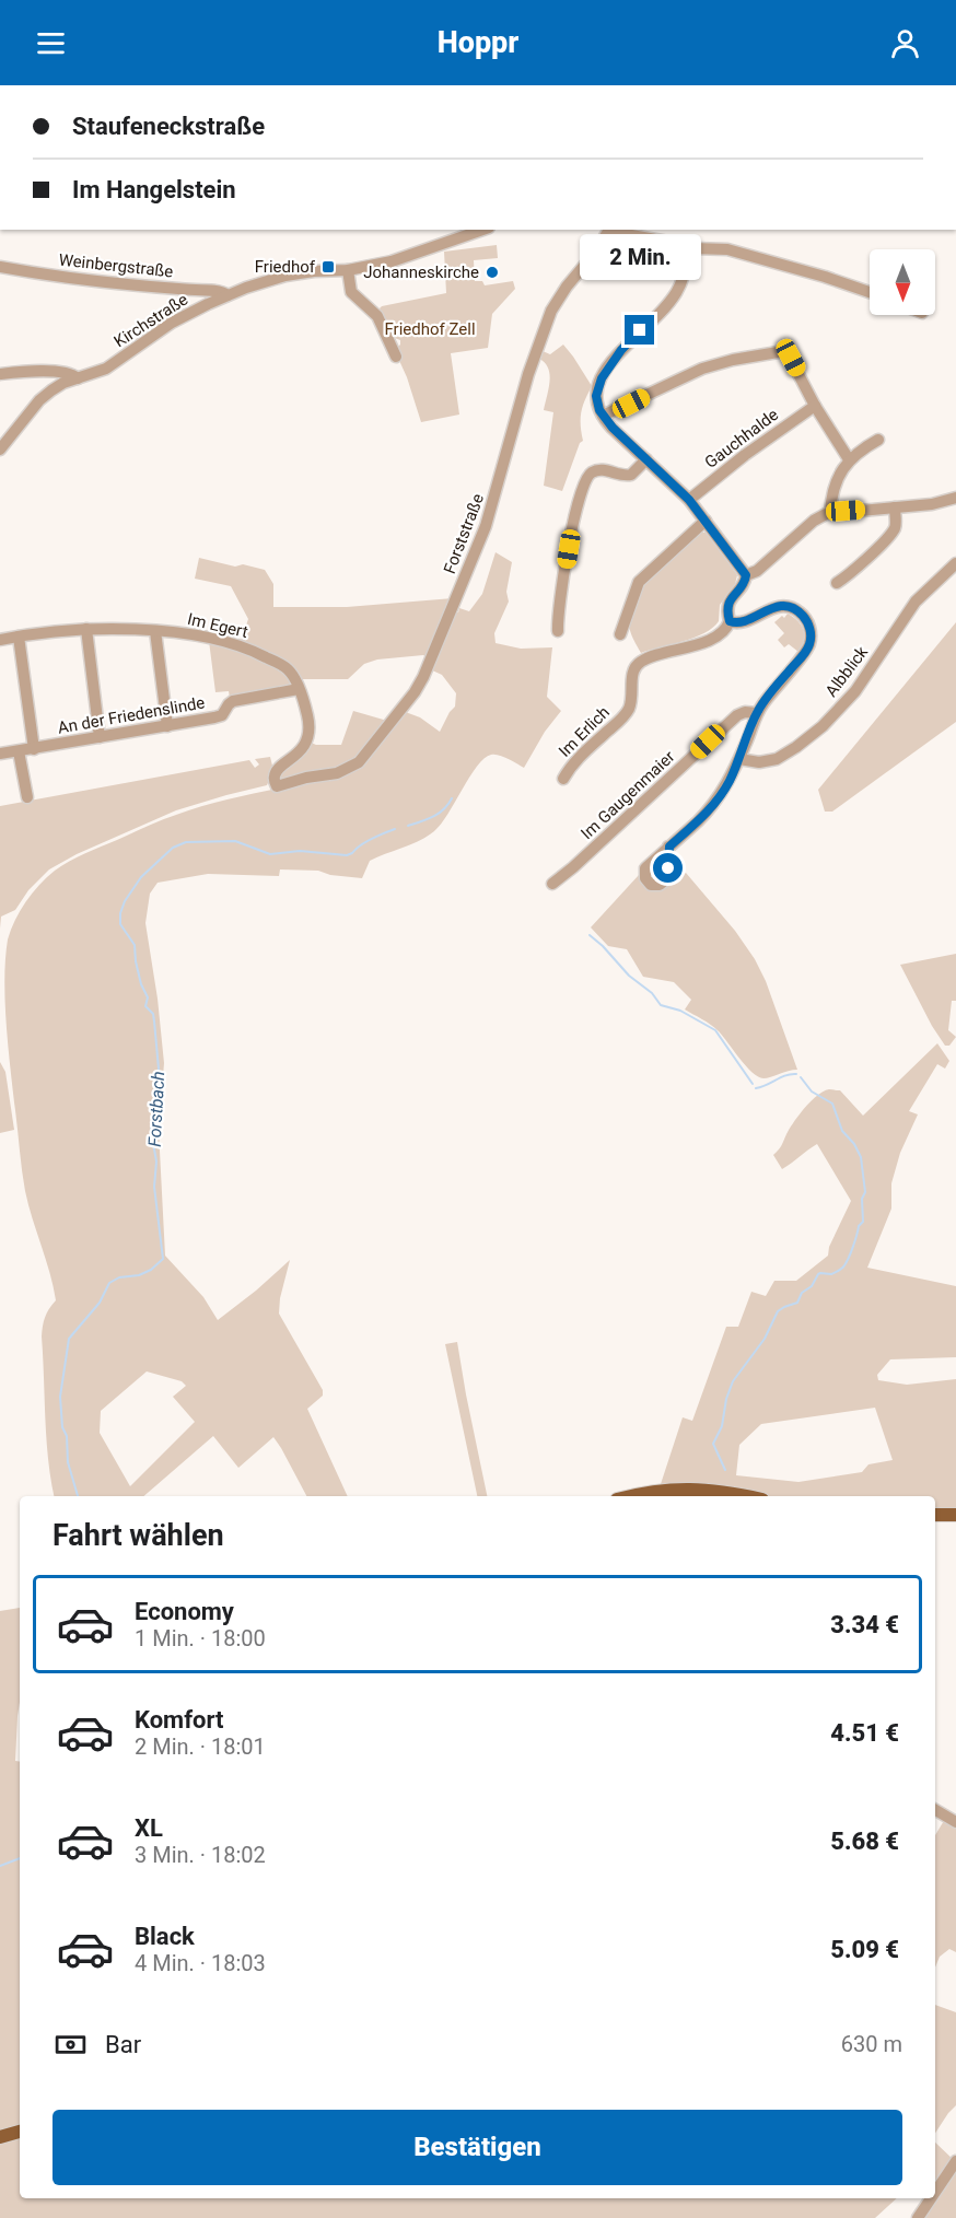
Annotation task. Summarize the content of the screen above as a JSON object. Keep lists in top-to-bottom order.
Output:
{
  "streets": {
    "street": [
      "Weinbergstraße",
      "Kirchstraße",
      "Gauchhalde",
      "Forststraße",
      "Im Egert",
      "Albblick",
      "An der Friedenslinde",
      "Im Erlich",
      "Im Gaugenmaier"
    ]
  },
  "crossings": [
    ["Weinbergstraße", "Kirchstraße"],
    ["Forststraße", "Im Egert"],
    ["Im Egert", "An der Friedenslinde"]
  ],
  "water": ["Forstbach"],
  "parks": ["Friedhof Zell"],
  "places": {
    "transit": ["Friedhof"],
    "other": ["Johanneskirche"]
  },
  "north": "bottom",
  "page": {
    "header": "Hoppr",
    "banner": ["Staufeneckstraße", "Im Hangelstein"],
    "bubble": "2 Min.",
    "heading": "Fahrt wählen",
    "list": [
      {
        "name": "Economy",
        "note": "1 Min. · 18:00",
        "value": "3.34 €"
      },
      {
        "name": "Komfort",
        "note": "2 Min. · 18:01",
        "value": "4.51 €"
      },
      {
        "name": "XL",
        "note": "3 Min. · 18:02",
        "value": "5.68 €"
      },
      {
        "name": "Black",
        "note": "4 Min. · 18:03",
        "value": "5.09 €"
      }
    ],
    "pay": ["Bar", "630 m"],
    "buttons": "Bestätigen"
  }
}
